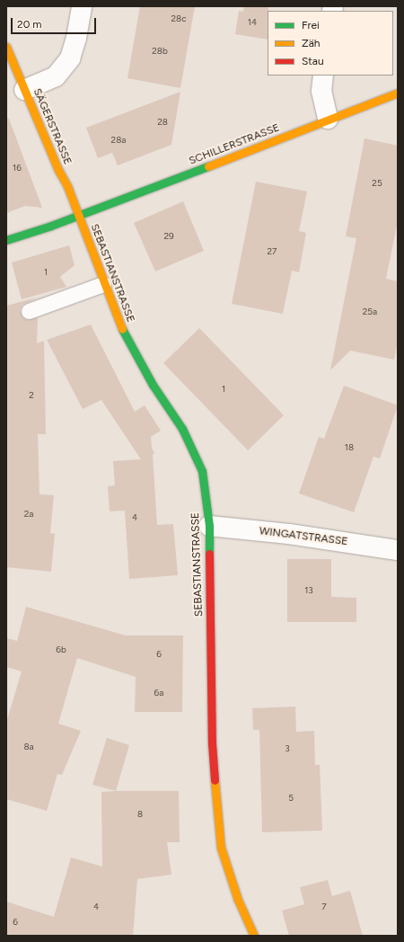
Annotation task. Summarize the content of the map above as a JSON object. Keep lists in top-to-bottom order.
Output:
{
  "streets": {
    "street": [
      "SÄGERSTRASSE",
      "SCHILLERSTRASSE",
      "SEBASTIANSTRASSE",
      "WINGATSTRASSE"
    ]
  },
  "crossings": [
    ["SÄGERSTRASSE", "SCHILLERSTRASSE"],
    ["SÄGERSTRASSE", "SEBASTIANSTRASSE"],
    ["SCHILLERSTRASSE", "SEBASTIANSTRASSE"],
    ["SEBASTIANSTRASSE", "WINGATSTRASSE"]
  ],
  "house_numbers": [
    "28c",
    "14",
    "28b",
    "28",
    "28a",
    "16",
    "25",
    "29",
    "27",
    "1",
    "25a",
    "1",
    "2",
    "18",
    "2a",
    "4",
    "13",
    "6b",
    "6",
    "6a",
    "8a",
    "3",
    "5",
    "8",
    "4",
    "7",
    "6"
  ],
  "legend": ["Frei", "Zäh", "Stau"],
  "scale_bar": "20 m"
}
